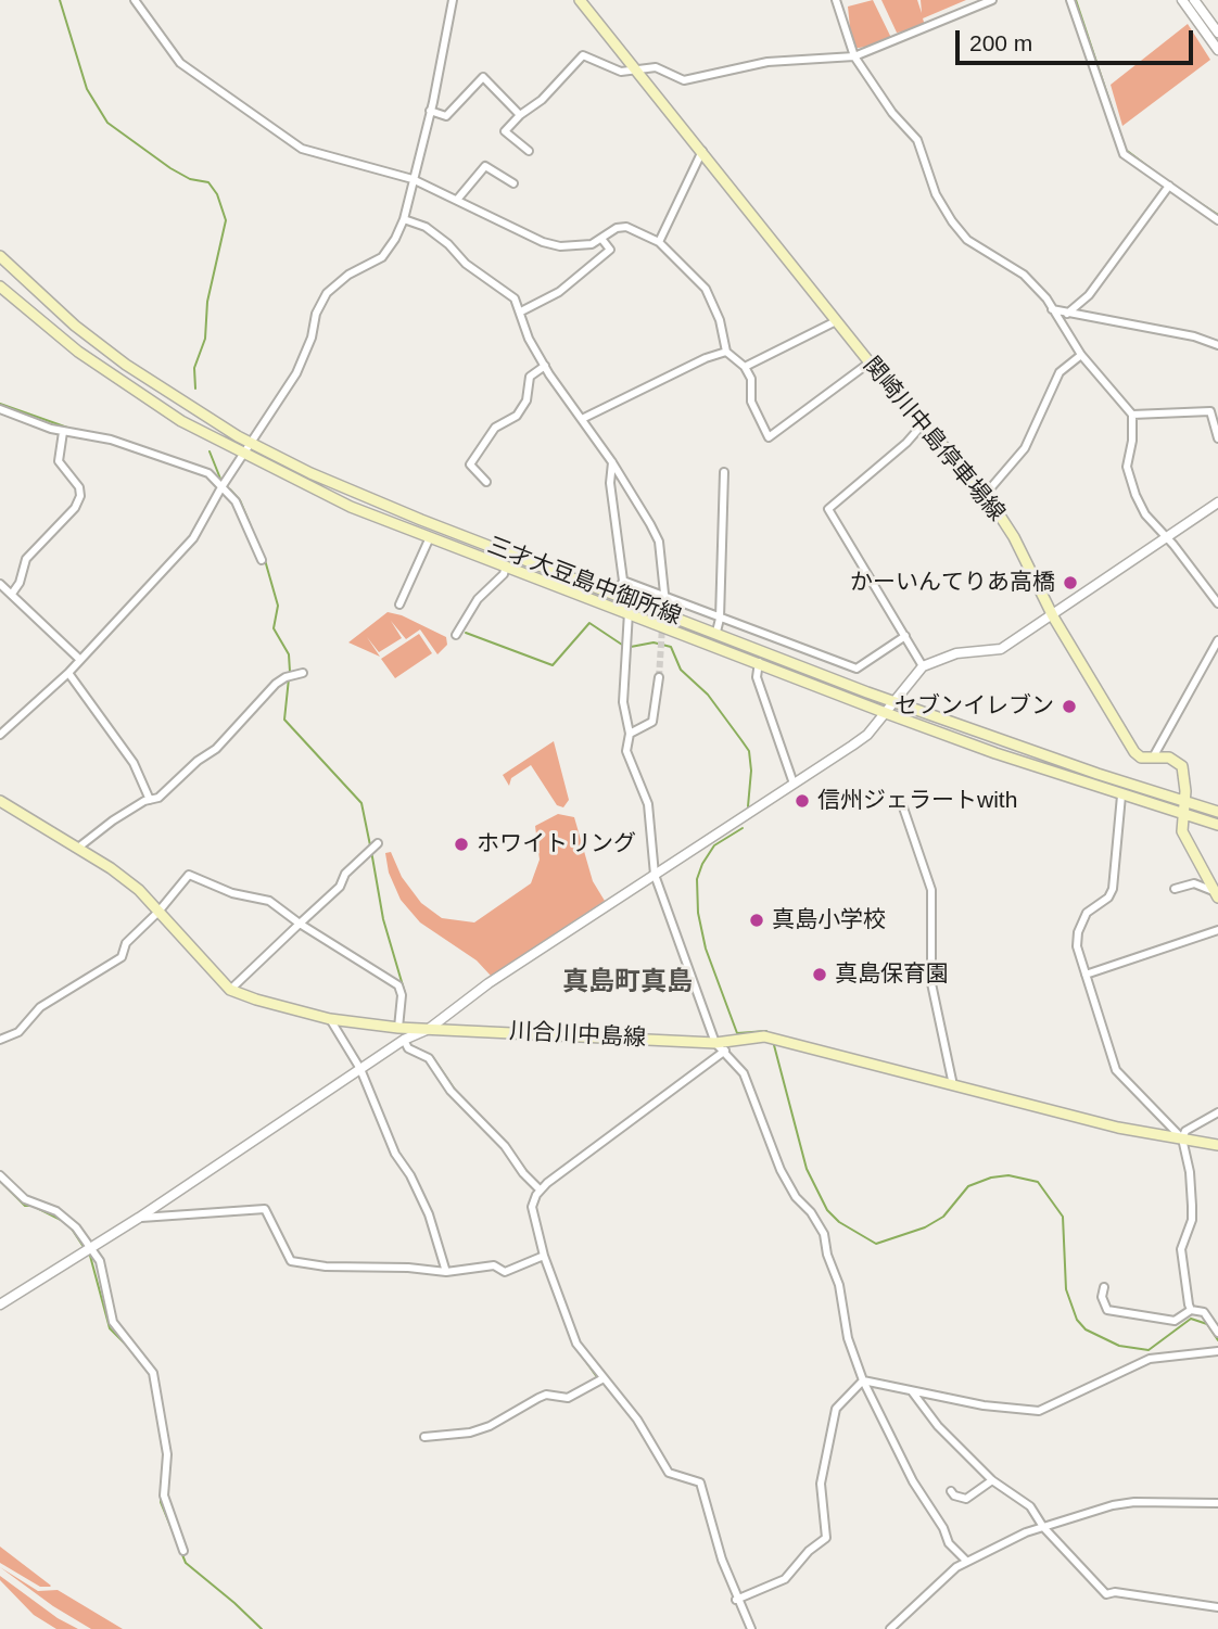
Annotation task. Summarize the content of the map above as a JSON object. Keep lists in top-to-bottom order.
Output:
{
  "streets": {
    "main road": ["関崎川中島停車場線", "三才大豆島中御所線", "川合川中島線"]
  },
  "crossings": [
    ["関崎川中島停車場線", "三才大豆島中御所線"]
  ],
  "districts": ["真島町真島"],
  "places": [
    "かーいんてりあ高橋",
    "セブンイレブン",
    "信州ジェラートwith",
    "ホワイトリング",
    "真島小学校",
    "真島保育園"
  ],
  "scale_bar": "200 m"
}
